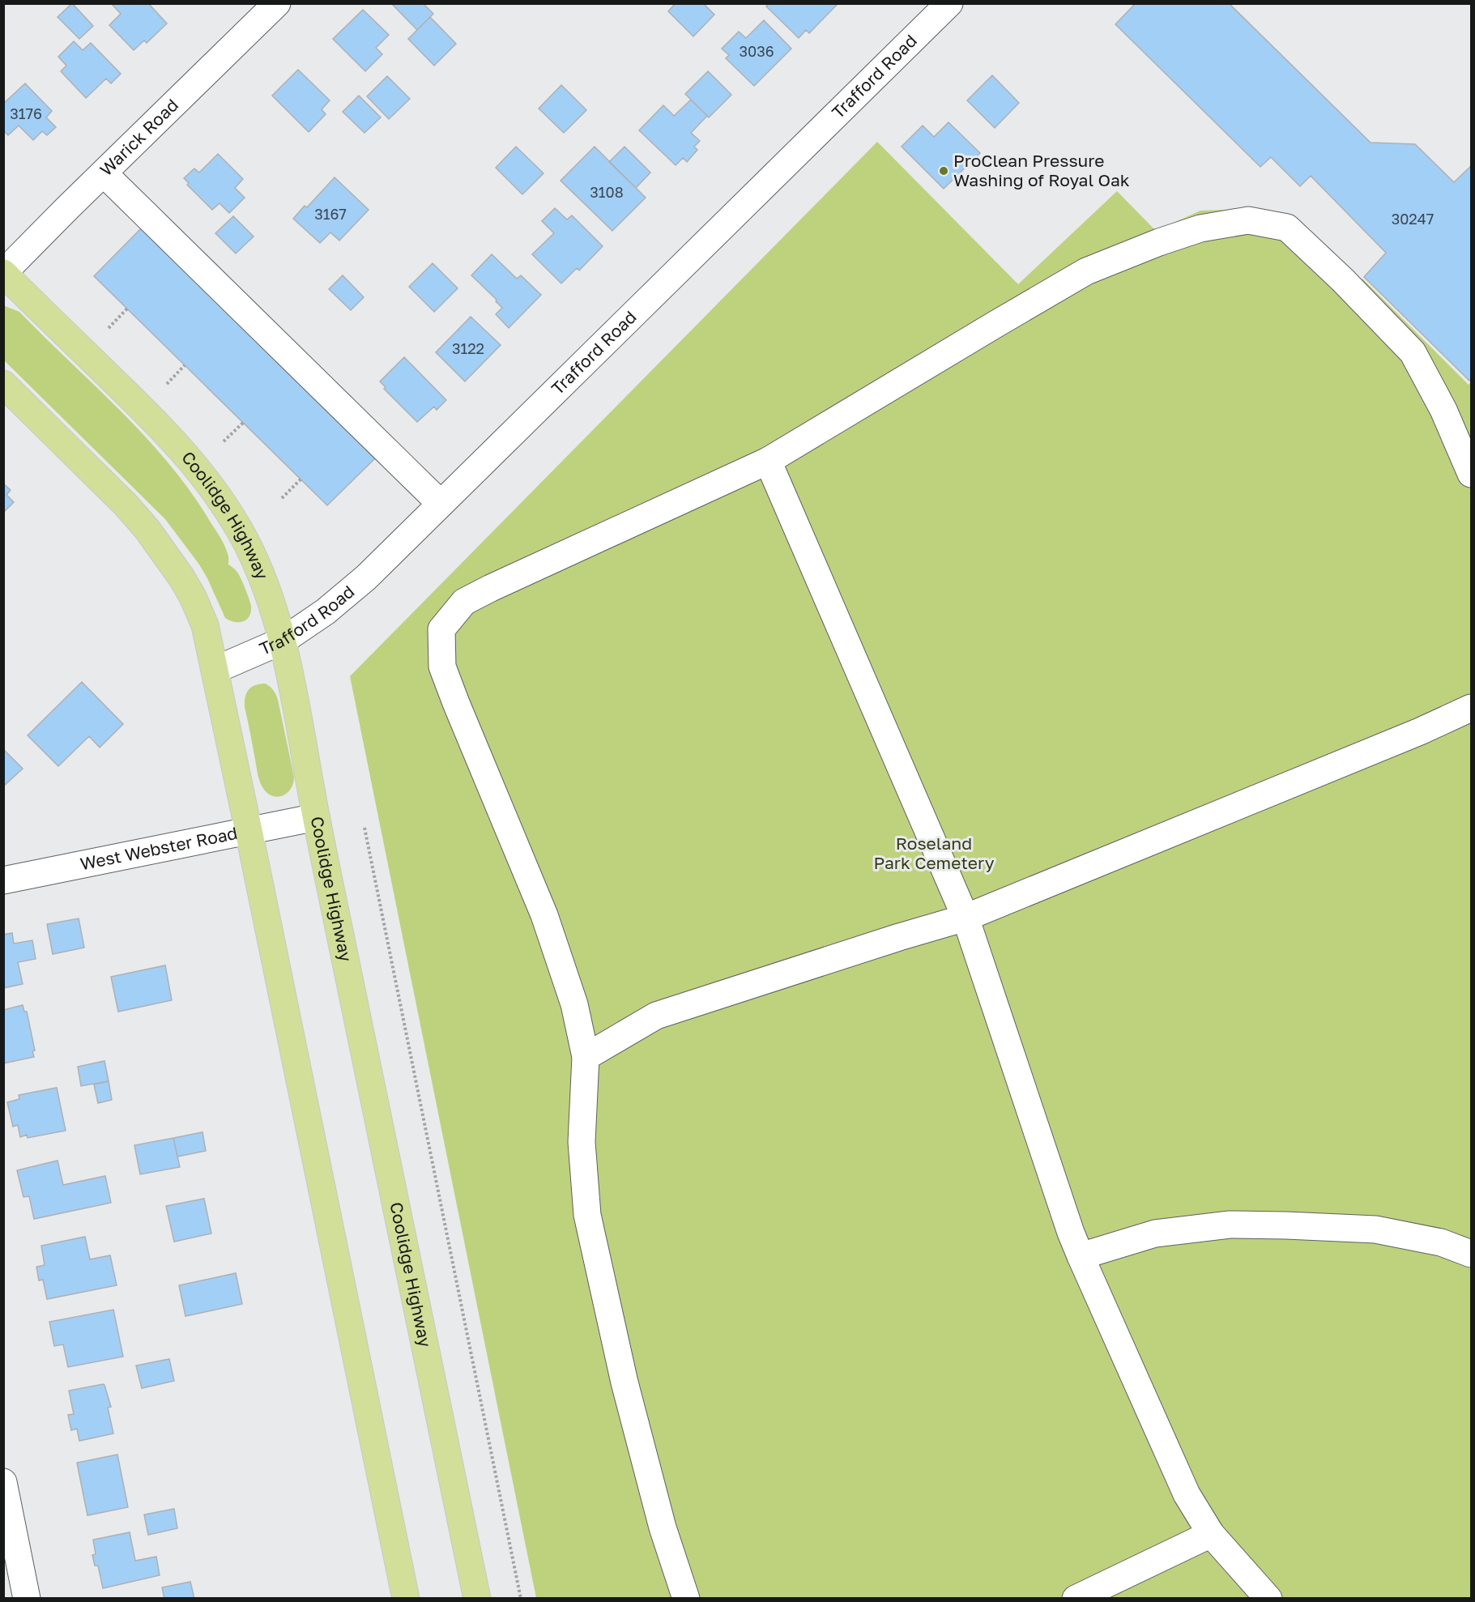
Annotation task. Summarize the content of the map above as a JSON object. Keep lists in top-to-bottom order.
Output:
{
  "streets": {
    "main road": ["Coolidge Highway"],
    "street": ["Trafford Road", "Warick Road", "West Webster Road"]
  },
  "crossings": [
    ["Trafford Road", "Coolidge Highway"],
    ["Warick Road", "Coolidge Highway"],
    ["Coolidge Highway", "West Webster Road"]
  ],
  "parks": ["Roseland Park Cemetery"],
  "places": ["ProClean Pressure Washing of Royal Oak"],
  "house_numbers": [
    "3036",
    "3176",
    "3108",
    "3167",
    "30247",
    "3122"
  ]
}
